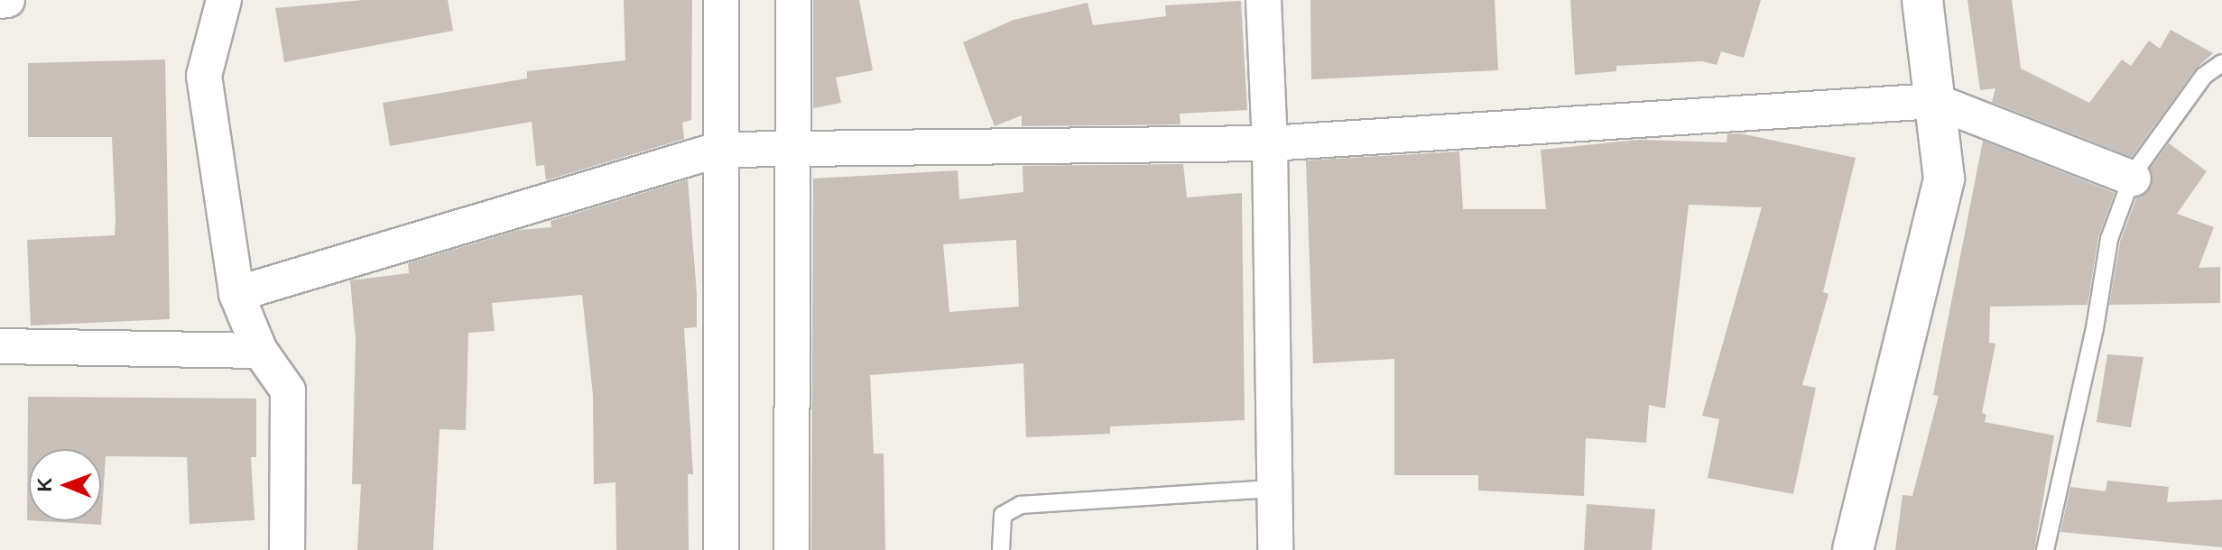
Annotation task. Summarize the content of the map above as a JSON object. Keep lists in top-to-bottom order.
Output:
{
  "north": "left"
}
